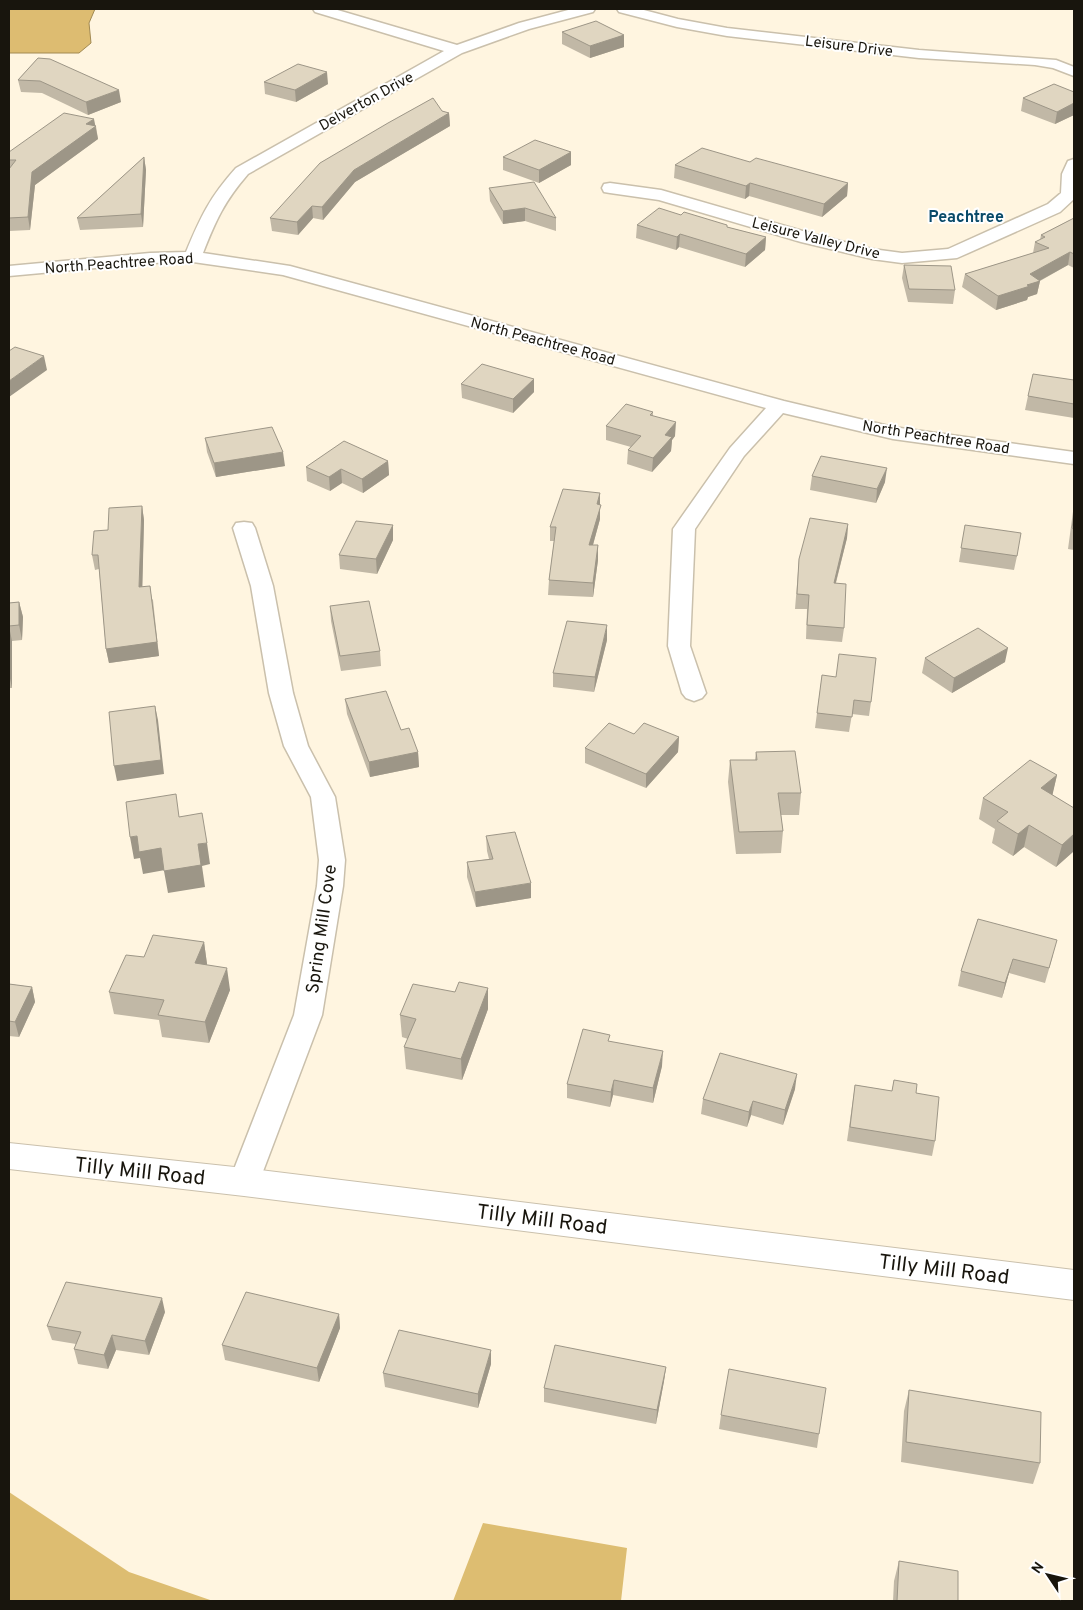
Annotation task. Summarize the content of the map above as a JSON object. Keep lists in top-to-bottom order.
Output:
{
  "streets": {
    "street": [
      "Leisure Drive",
      "Delverton Drive",
      "Leisure Valley Drive",
      "North Peachtree Road",
      "Spring Mill Cove",
      "Tilly Mill Road"
    ]
  },
  "crossings": [
    ["Delverton Drive", "North Peachtree Road"],
    ["Spring Mill Cove", "Tilly Mill Road"]
  ],
  "districts": ["Peachtree"],
  "north": "top left"
}
